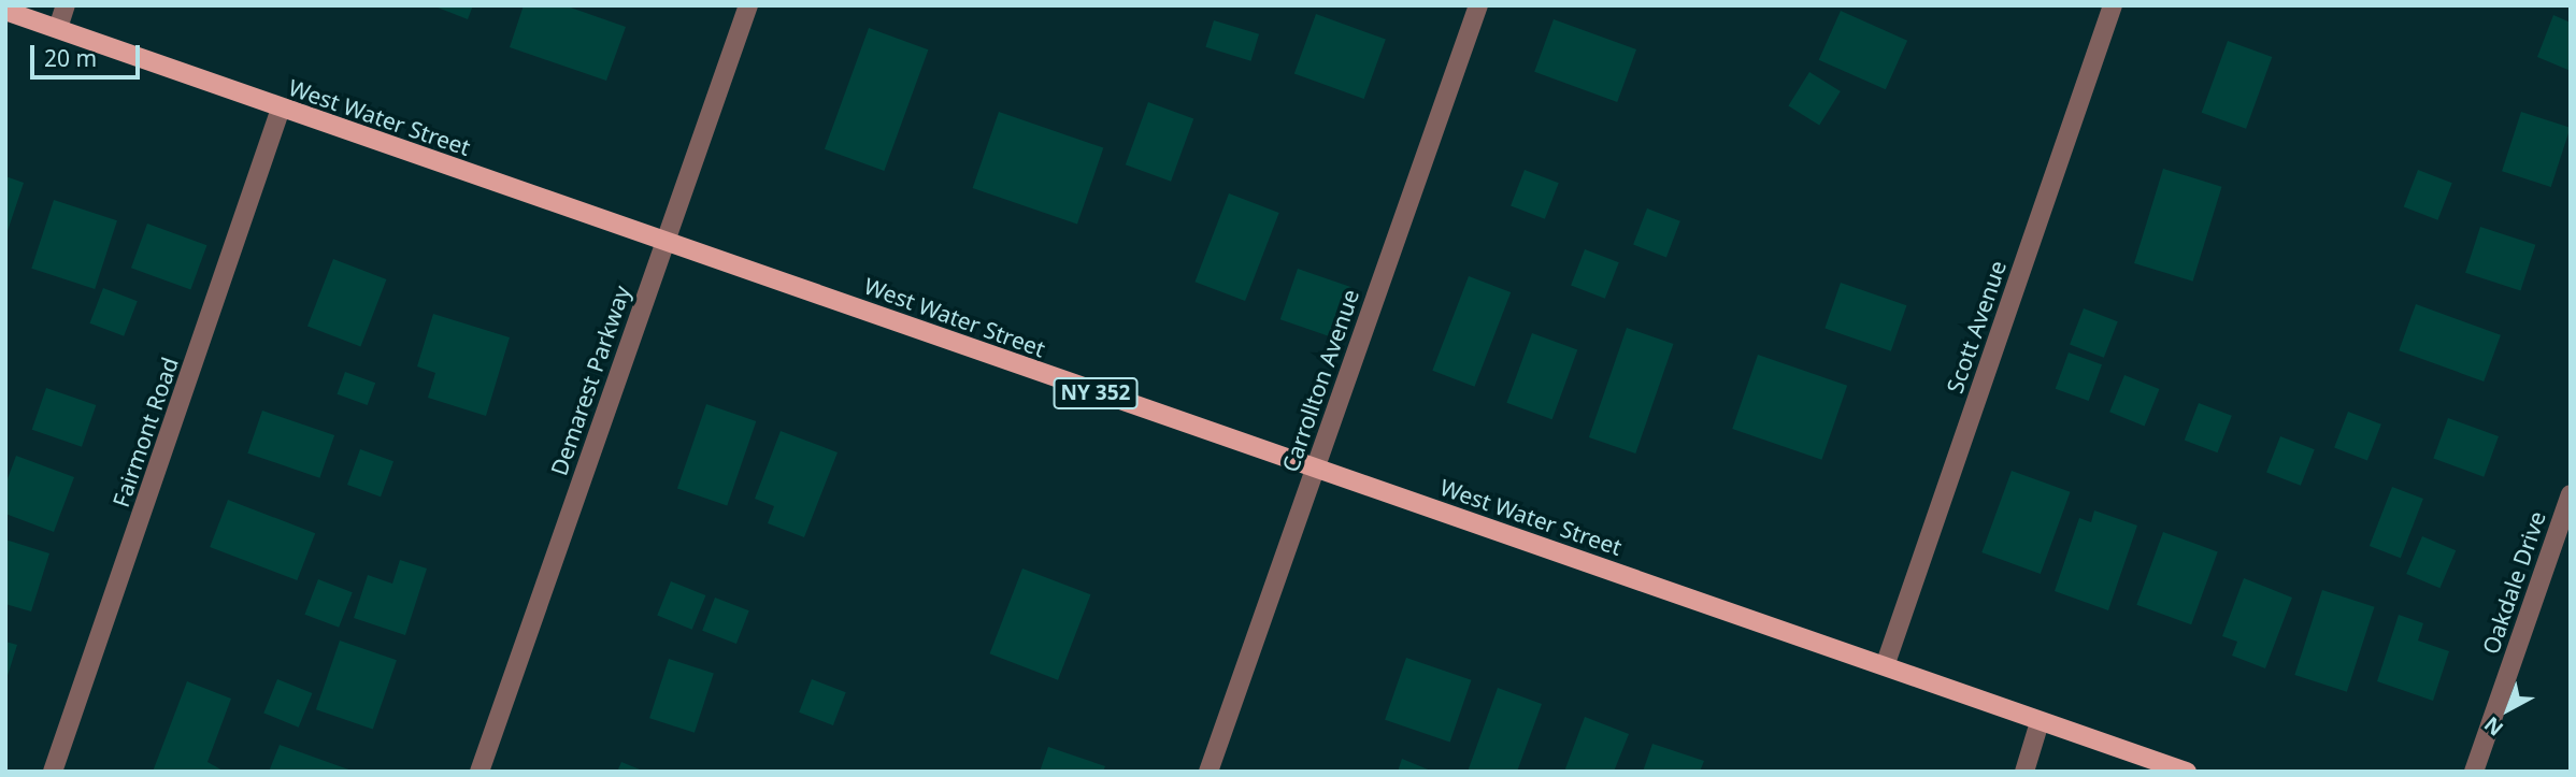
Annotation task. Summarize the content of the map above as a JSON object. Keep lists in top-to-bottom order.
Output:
{
  "streets": {
    "main road": ["West Water Street", "NY 352"],
    "street": [
      "Scott Avenue",
      "Demarest Parkway",
      "Carrollton Avenue",
      "Fairmont Road",
      "Oakdale Drive"
    ]
  },
  "crossings": [
    ["West Water Street", "Scott Avenue"],
    ["West Water Street", "Demarest Parkway"],
    ["West Water Street", "Carrollton Avenue"],
    ["West Water Street", "Fairmont Road"]
  ],
  "scale_bar": "20 m",
  "north": "bottom left"
}
